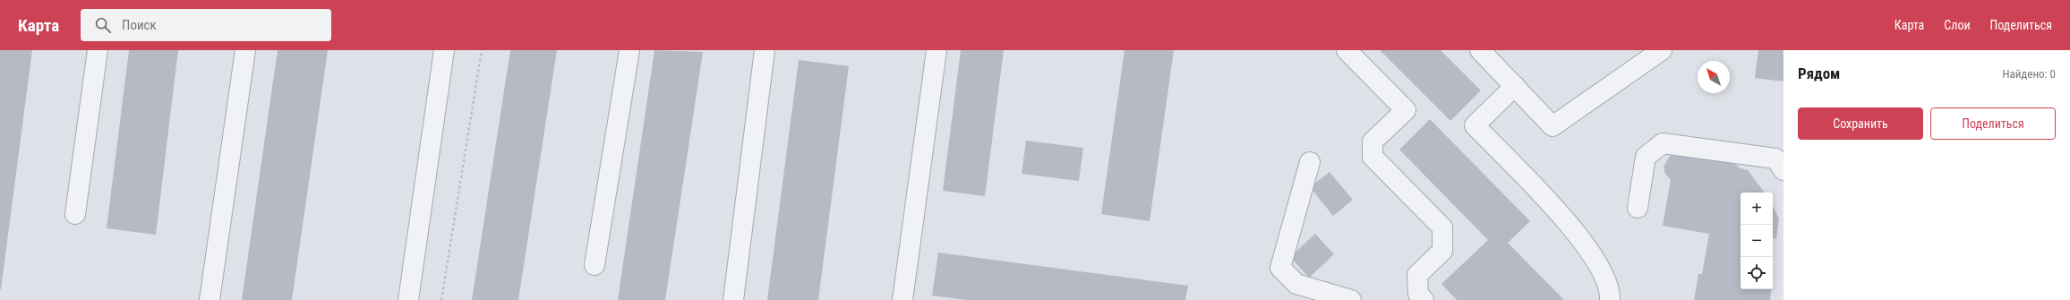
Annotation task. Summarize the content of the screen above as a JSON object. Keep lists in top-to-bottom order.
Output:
{
  "north": "top left",
  "page": {
    "header": "Карта",
    "search": "Поиск",
    "nav": ["Карта", "Слои", "Поделиться"],
    "heading": ["Рядом", "Найдено: 0"],
    "buttons": ["Сохранить", "Поделиться"],
    "map_buttons": ["+", "−"]
  }
}
